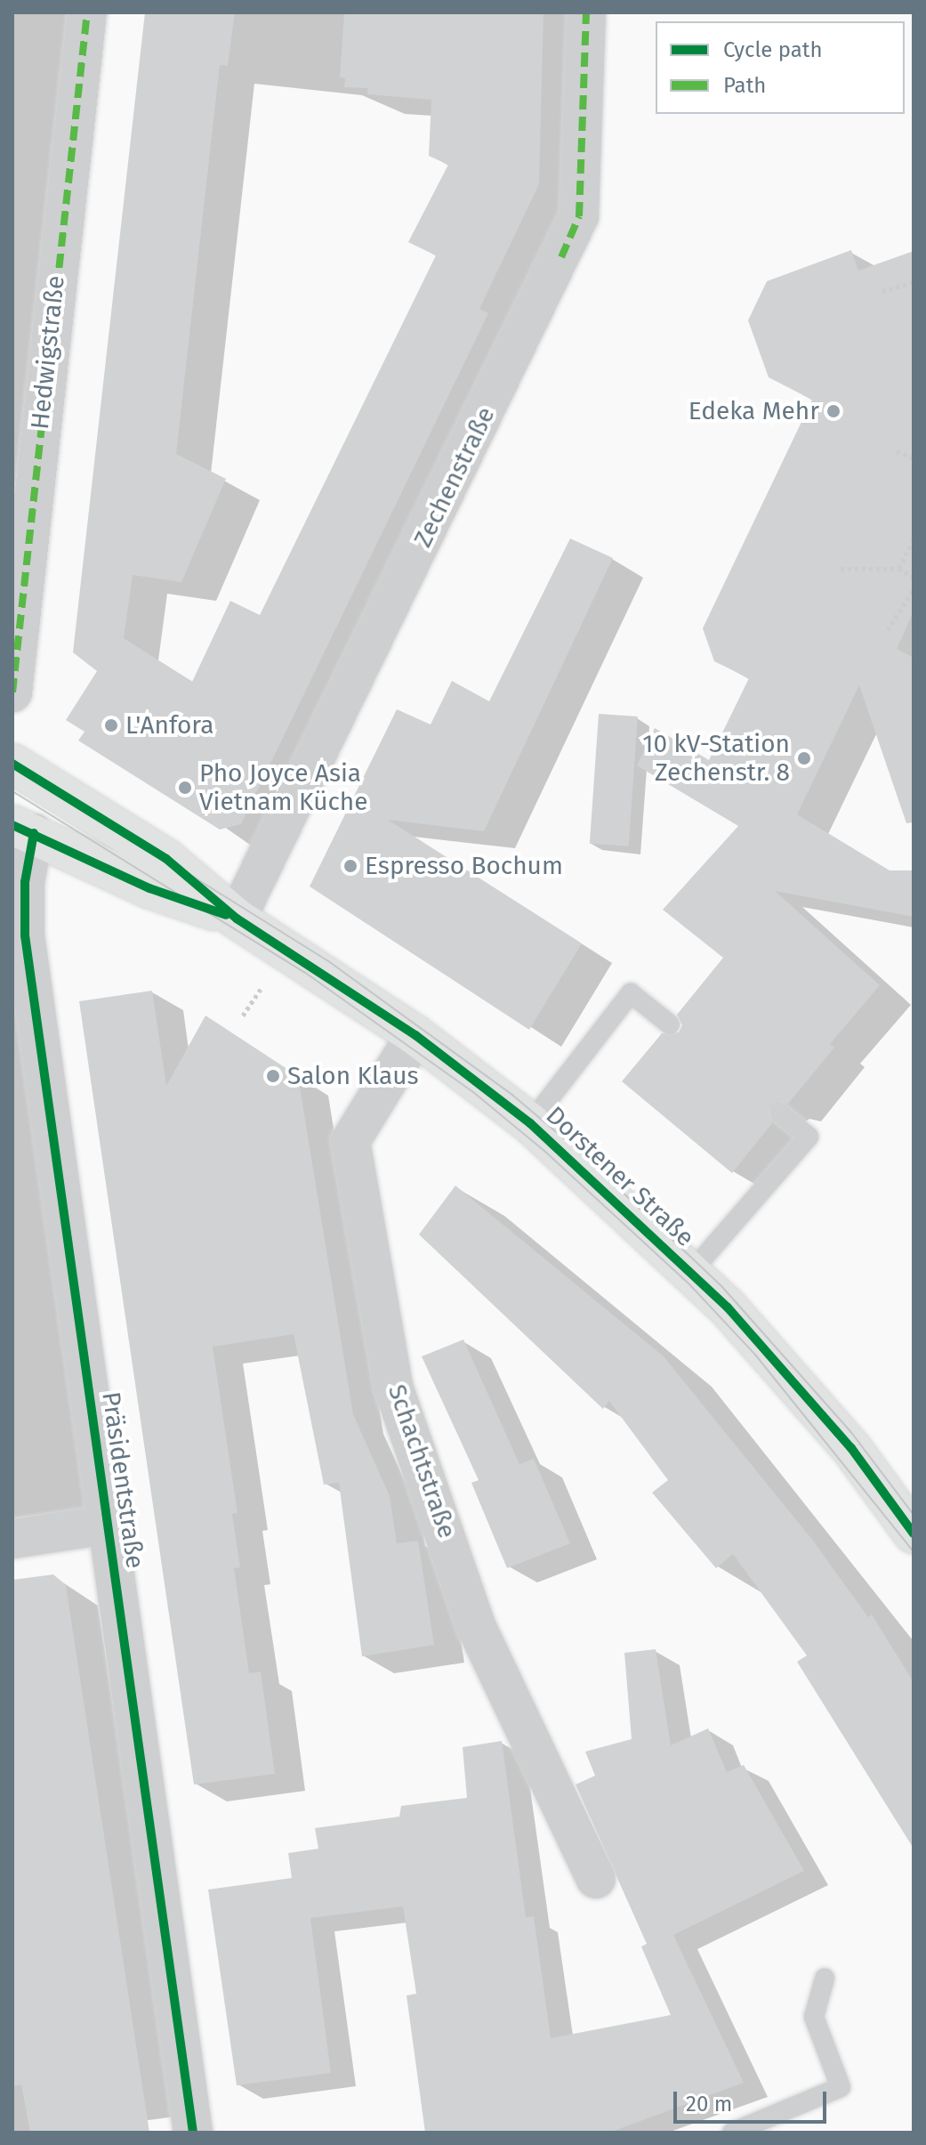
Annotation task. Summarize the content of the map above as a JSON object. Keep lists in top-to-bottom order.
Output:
{
  "streets": {
    "main road": ["Dorstener Straße"],
    "street": [
      "Hedwigstraße",
      "Zechenstraße",
      "Schachtstraße",
      "Präsidentstraße"
    ]
  },
  "crossings": [
    ["Zechenstraße", "Dorstener Straße"],
    ["Dorstener Straße", "Schachtstraße"],
    ["Dorstener Straße", "Präsidentstraße"]
  ],
  "places": [
    "Edeka Mehr",
    "L'Anfora",
    "10 kV-Station Zechenstr. 8",
    "Pho Joyce Asia Vietnam Küche",
    "Espresso Bochum",
    "Salon Klaus"
  ],
  "legend": ["Cycle path", "Path"],
  "scale_bar": "20 m"
}
